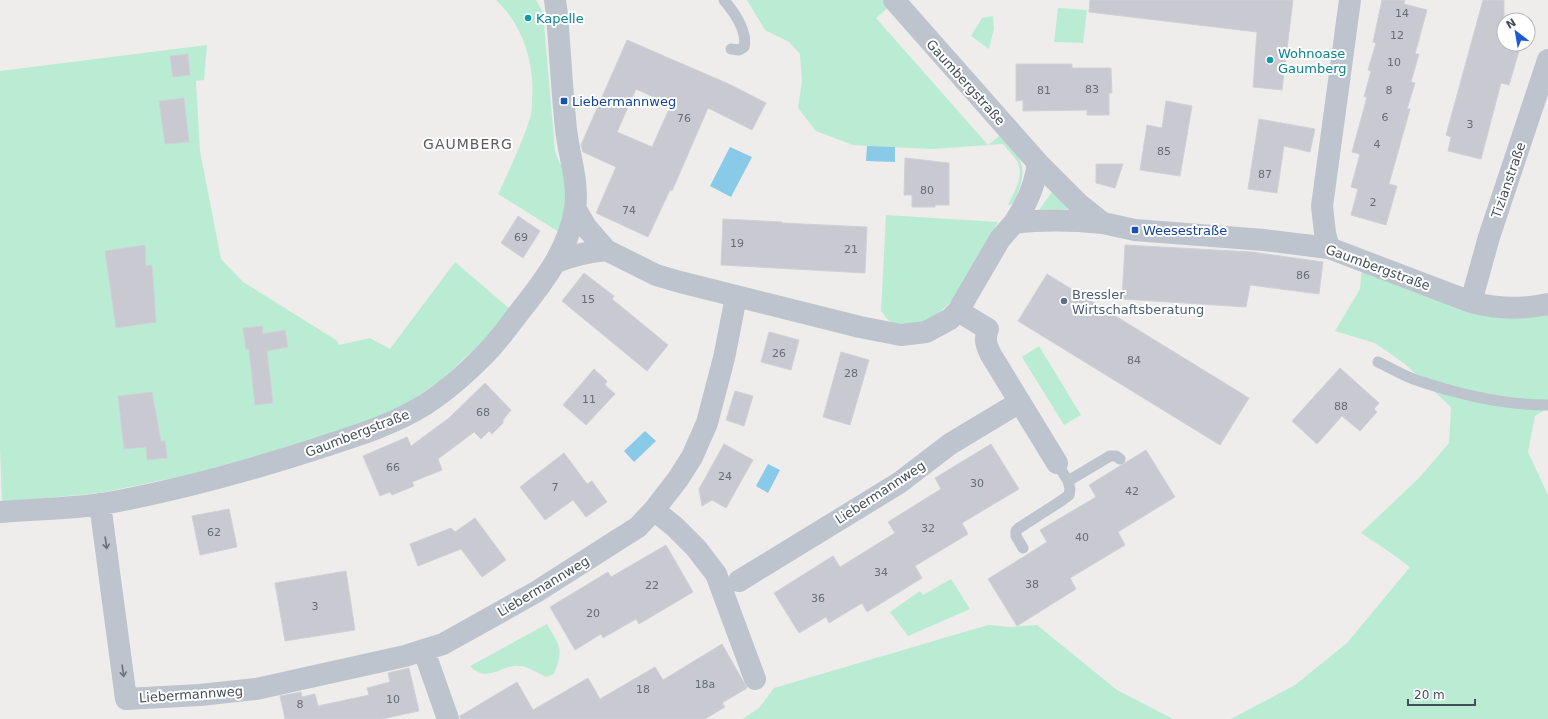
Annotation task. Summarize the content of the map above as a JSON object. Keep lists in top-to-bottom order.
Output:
{
  "streets": {
    "street": ["Gaumbergstraße", "Tizianstraße", "Liebermannweg"]
  },
  "crossings": [
    ["Gaumbergstraße", "Tizianstraße"],
    ["Gaumbergstraße", "Liebermannweg"]
  ],
  "districts": ["GAUMBERG"],
  "places": {
    "other": ["Kapelle", "Wohnoase Gaumberg", "Bressler Wirtschaftsberatung"],
    "transit": ["Liebermannweg", "Weesestraße"]
  },
  "house_numbers": [
    "14",
    "12",
    "10",
    "83",
    "81",
    "8",
    "6",
    "76",
    "3",
    "4",
    "85",
    "87",
    "80",
    "2",
    "74",
    "69",
    "19",
    "21",
    "86",
    "15",
    "26",
    "84",
    "28",
    "11",
    "88",
    "68",
    "66",
    "24",
    "30",
    "7",
    "42",
    "32",
    "62",
    "40",
    "34",
    "38",
    "22",
    "36",
    "3",
    "20",
    "18a",
    "18",
    "10",
    "8"
  ],
  "scale_bar": "20 m",
  "north": "top left"
}
